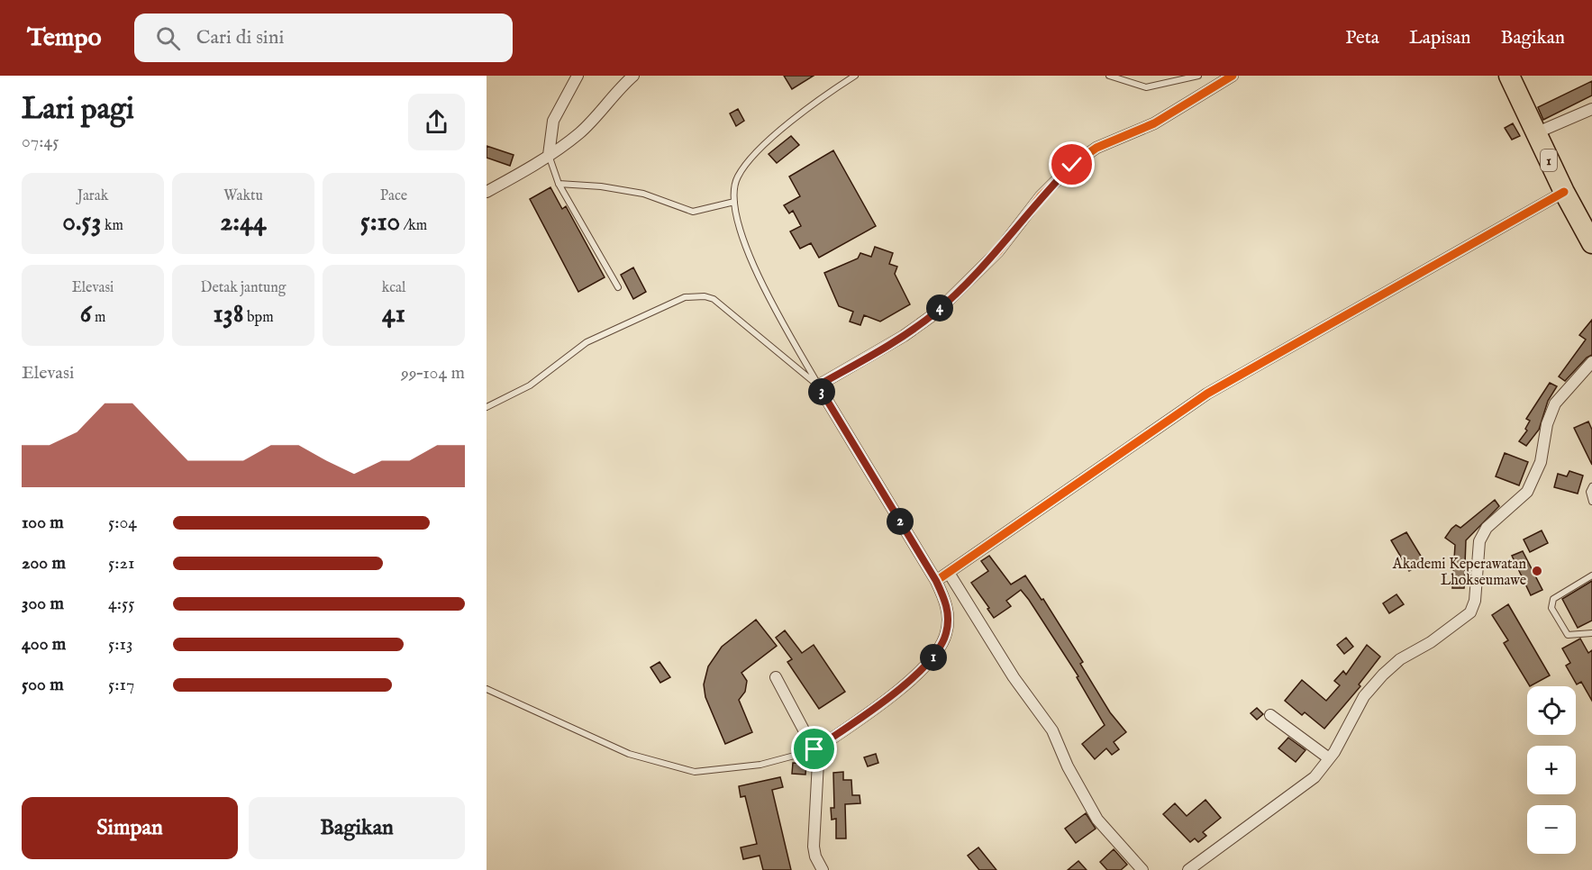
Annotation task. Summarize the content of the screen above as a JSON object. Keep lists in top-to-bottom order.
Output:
{
  "streets": {
    "highway": ["1"]
  },
  "places": ["Akademi Keperawatan Lhokseumawe"],
  "page": {
    "header": "Tempo",
    "search": "Cari di sini",
    "nav": ["Peta", "Lapisan", "Bagikan"],
    "heading": ["Lari pagi", "07:45"],
    "stats": [
      ["Jarak", "0.53 km"],
      ["Waktu", "2:44"],
      ["Pace", "5:10 /km"],
      ["Elevasi", "6 m"],
      ["Detak jantung", "138 bpm"],
      ["kcal", "41"]
    ],
    "pins": [
      "4",
      "3",
      "2",
      "1"
    ],
    "chart": ["Elevasi", "99–104 m"],
    "list": [
      {
        "name": "100 m",
        "note": "5:04"
      },
      {
        "name": "200 m",
        "note": "5:21"
      },
      {
        "name": "300 m",
        "note": "4:55"
      },
      {
        "name": "400 m",
        "note": "5:13"
      },
      {
        "name": "500 m",
        "note": "5:17"
      }
    ],
    "map_buttons": ["+", "−"],
    "buttons": ["Simpan", "Bagikan"]
  }
}
